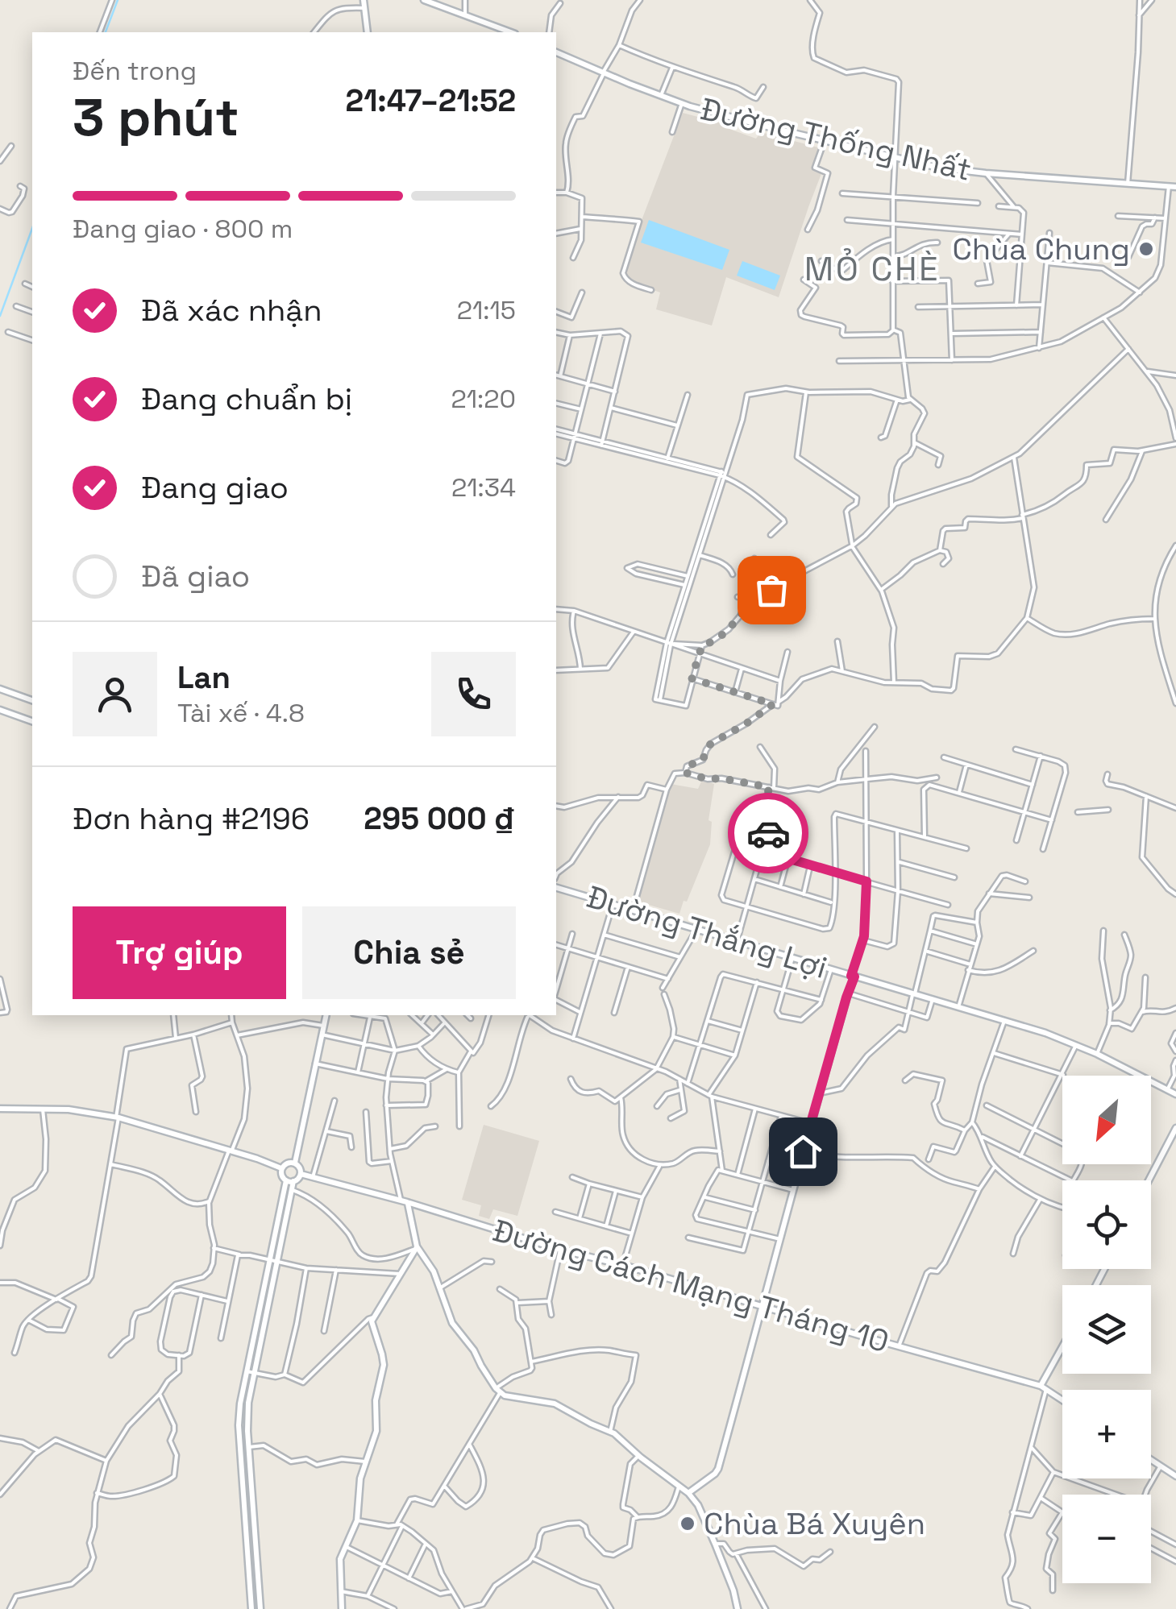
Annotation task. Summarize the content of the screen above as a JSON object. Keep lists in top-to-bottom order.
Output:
{
  "streets": {
    "street": ["Đường Thống Nhất", "Đường Thắng Lợi", "Đường Cách Mạng Tháng 10"]
  },
  "districts": ["MỎ CHÈ"],
  "places": ["Chùa Chung", "Chùa Bá Xuyên"],
  "north": "bottom left",
  "page": {
    "heading": ["3 phút", "Đến trong", "21:47–21:52"],
    "panel": [
      "Lan",
      "Tài xế · 4.8",
      "Đơn hàng #2196",
      "295 000 ₫"
    ],
    "bar": "Đang giao · 800 m",
    "list": [
      ["Đã xác nhận", "21:15"],
      ["Đang chuẩn bị", "21:20"],
      ["Đang giao", "21:34"],
      "Đã giao"
    ],
    "buttons": ["Trợ giúp", "Chia sẻ"],
    "map_buttons": ["+", "−"]
  }
}
